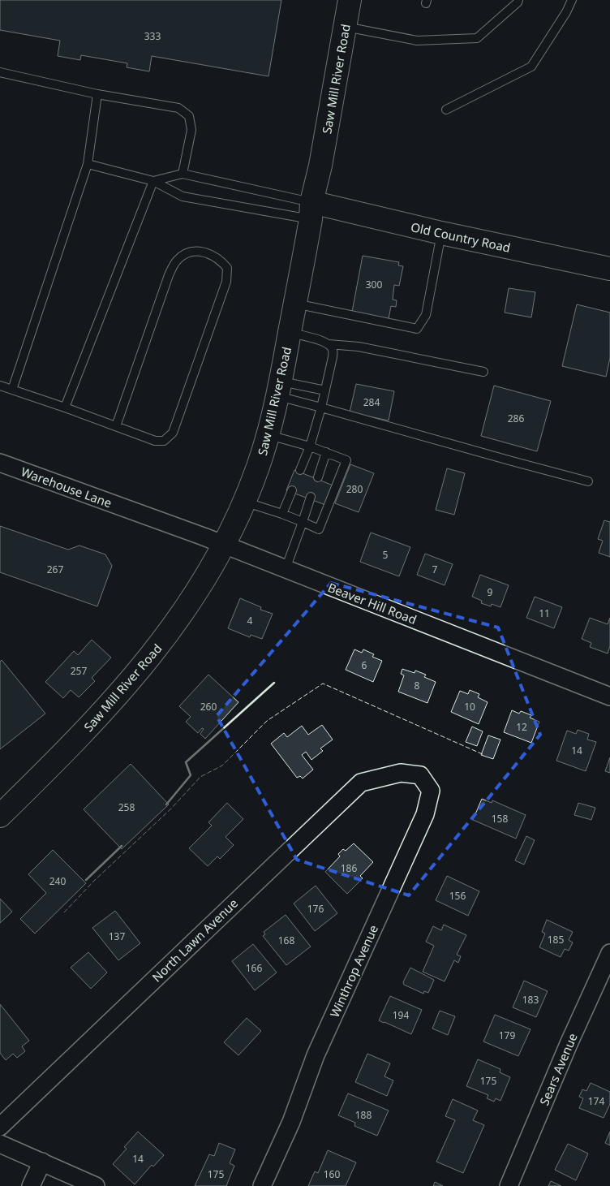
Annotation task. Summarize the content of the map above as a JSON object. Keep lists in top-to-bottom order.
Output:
{
  "streets": {
    "main road": ["Saw Mill River Road", "Old Country Road"],
    "street": [
      "Warehouse Lane",
      "Beaver Hill Road",
      "North Lawn Avenue",
      "Winthrop Avenue",
      "Sears Avenue"
    ]
  },
  "crossings": [
    ["Saw Mill River Road", "Old Country Road"],
    ["Saw Mill River Road", "Beaver Hill Road"],
    ["Warehouse Lane", "Beaver Hill Road"],
    ["North Lawn Avenue", "Winthrop Avenue"]
  ],
  "house_numbers": [
    "333",
    "300",
    "284",
    "286",
    "280",
    "5",
    "267",
    "7",
    "9",
    "11",
    "4",
    "6",
    "257",
    "8",
    "260",
    "10",
    "12",
    "14",
    "258",
    "158",
    "186",
    "240",
    "156",
    "176",
    "137",
    "185",
    "168",
    "166",
    "183",
    "194",
    "179",
    "175",
    "174",
    "188",
    "14",
    "175",
    "160"
  ]
}
